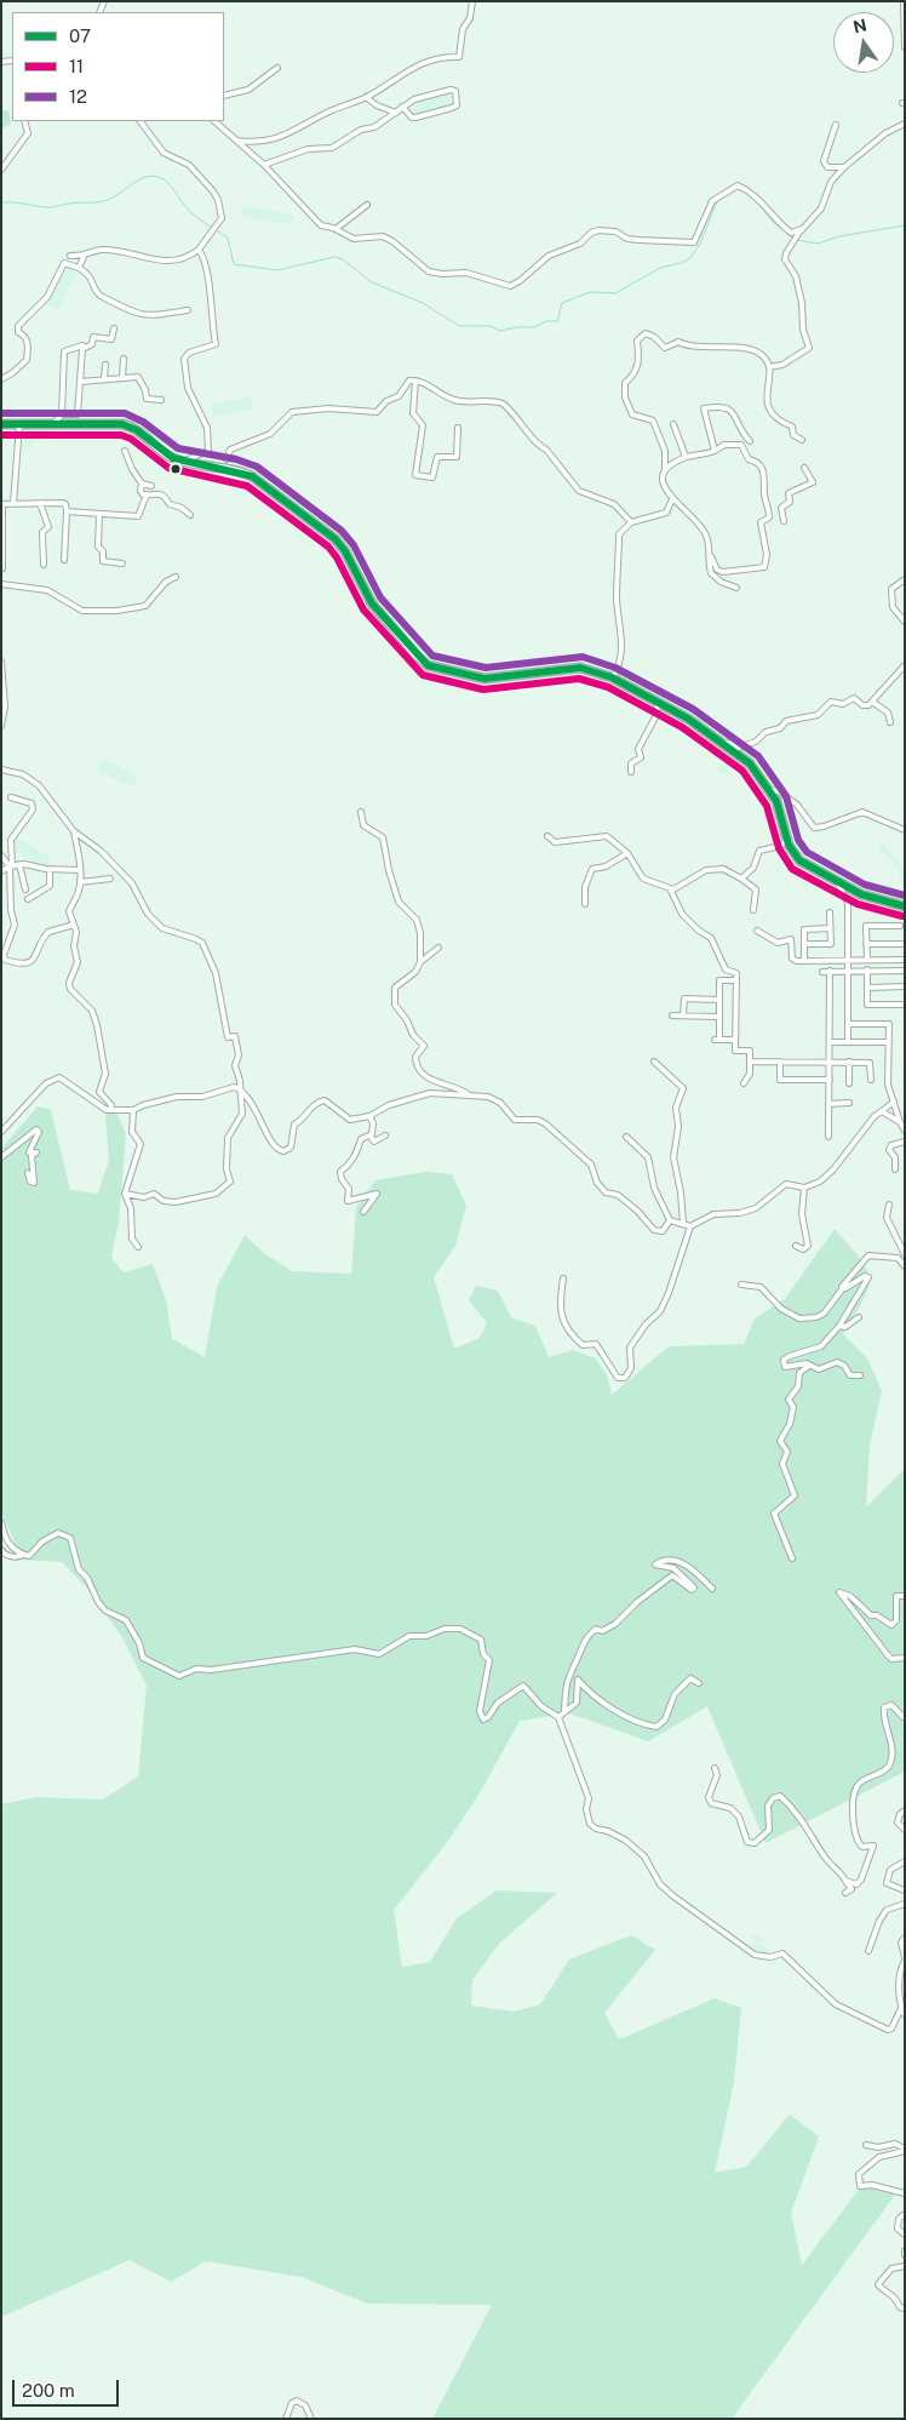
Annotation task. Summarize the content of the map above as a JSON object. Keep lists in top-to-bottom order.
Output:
{
  "lines": ["transit line 12", "transit line 07", "transit line 11"],
  "legend": ["07", "11", "12"],
  "scale_bar": "200 m",
  "north": "top"
}
